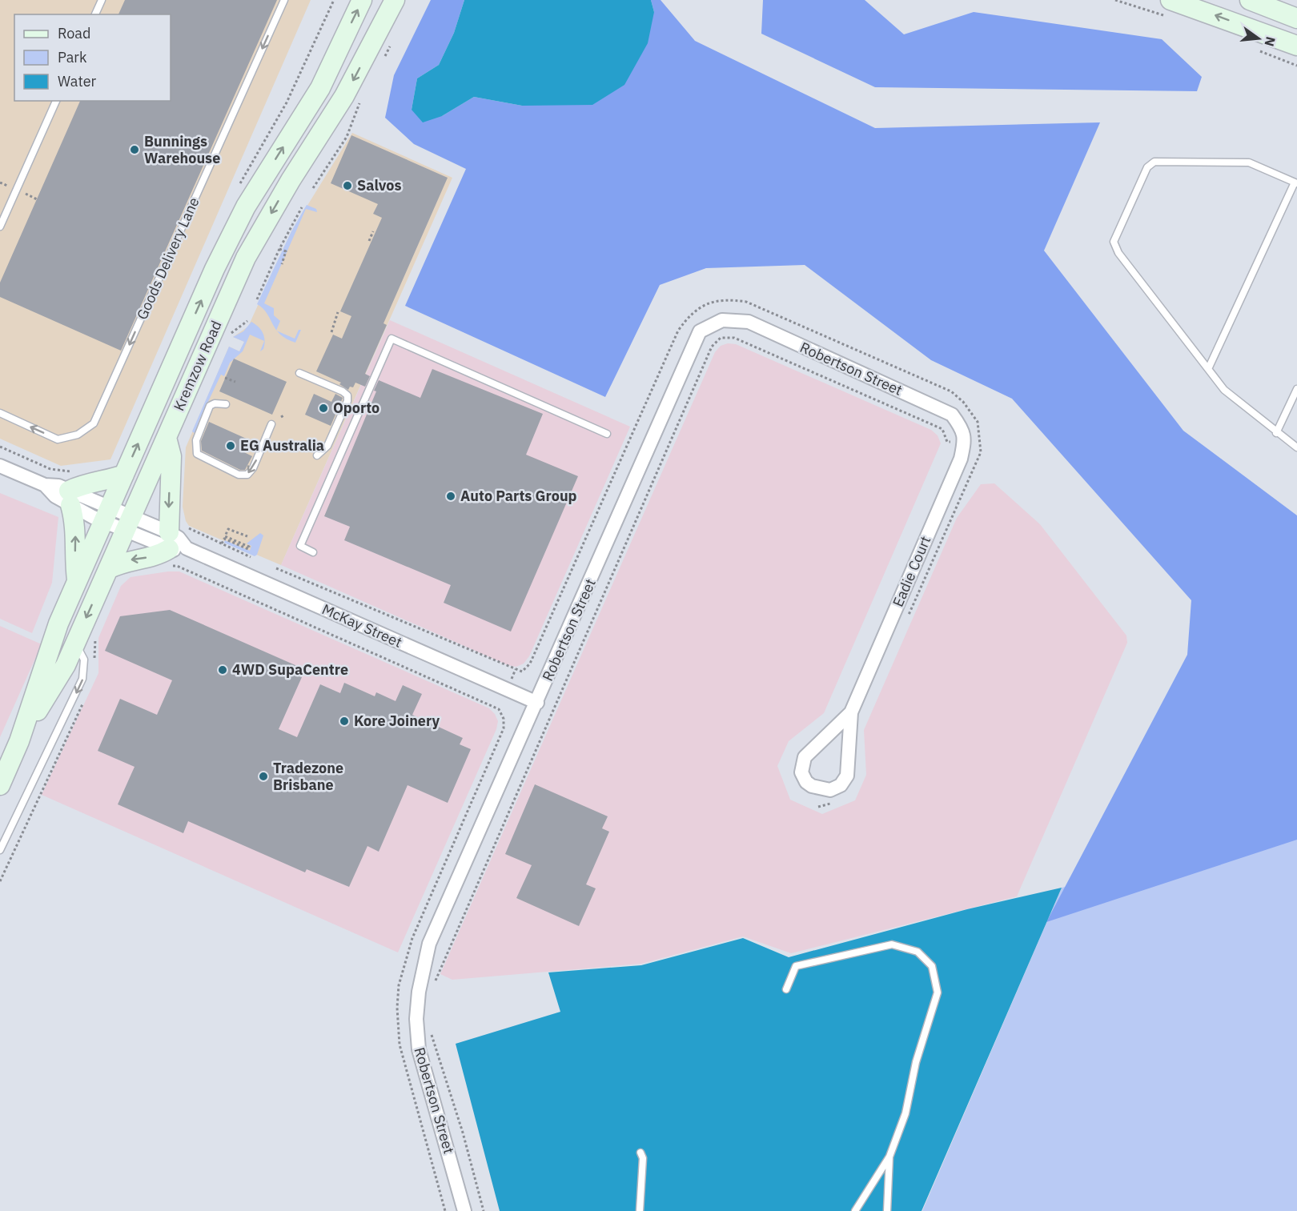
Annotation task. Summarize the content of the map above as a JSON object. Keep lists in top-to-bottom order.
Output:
{
  "streets": {
    "street": [
      "Kremzow Road",
      "Robertson Street",
      "Eadie Court",
      "McKay Street"
    ],
    "lane": ["Goods Delivery Lane"]
  },
  "crossings": [
    ["Kremzow Road", "McKay Street"],
    ["Robertson Street", "Eadie Court"],
    ["Robertson Street", "McKay Street"]
  ],
  "one_way": ["Goods Delivery Lane"],
  "places": [
    "Bunnings Warehouse",
    "Salvos",
    "Oporto",
    "EG Australia",
    "Auto Parts Group",
    "4WD SupaCentre",
    "Kore Joinery",
    "Tradezone Brisbane"
  ],
  "legend": ["Road", "Park", "Water"],
  "north": "right"
}
